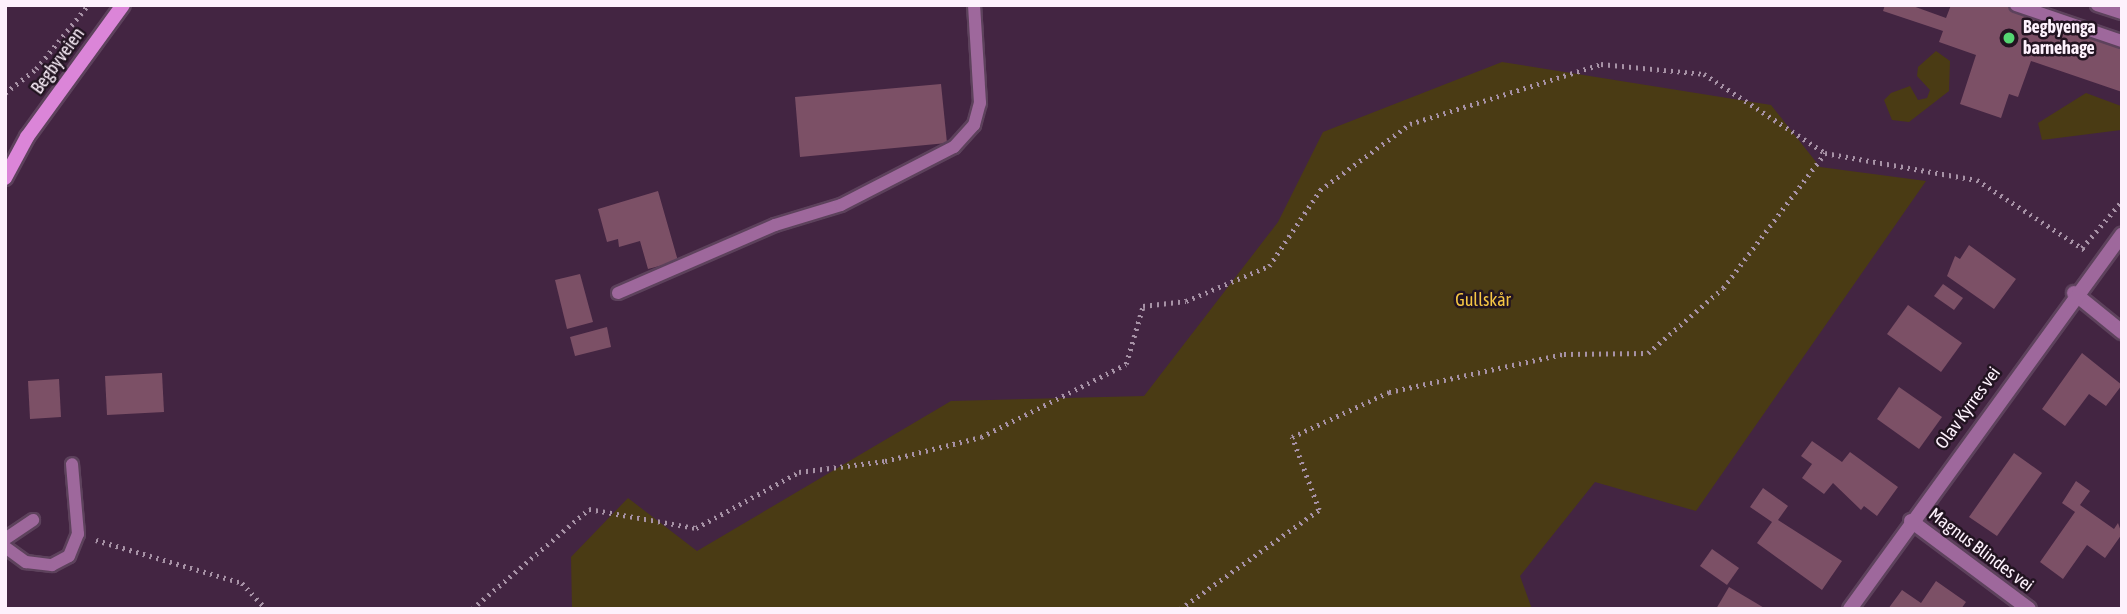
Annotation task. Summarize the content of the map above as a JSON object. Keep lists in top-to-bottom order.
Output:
{
  "streets": {
    "main road": ["Begbyveien"],
    "street": ["Olav Kyrres vei", "Magnus Blindes vei"]
  },
  "crossings": [
    ["Olav Kyrres vei", "Magnus Blindes vei"]
  ],
  "parks": ["Gullskår"],
  "places": ["Begbyenga barnehage"]
}
